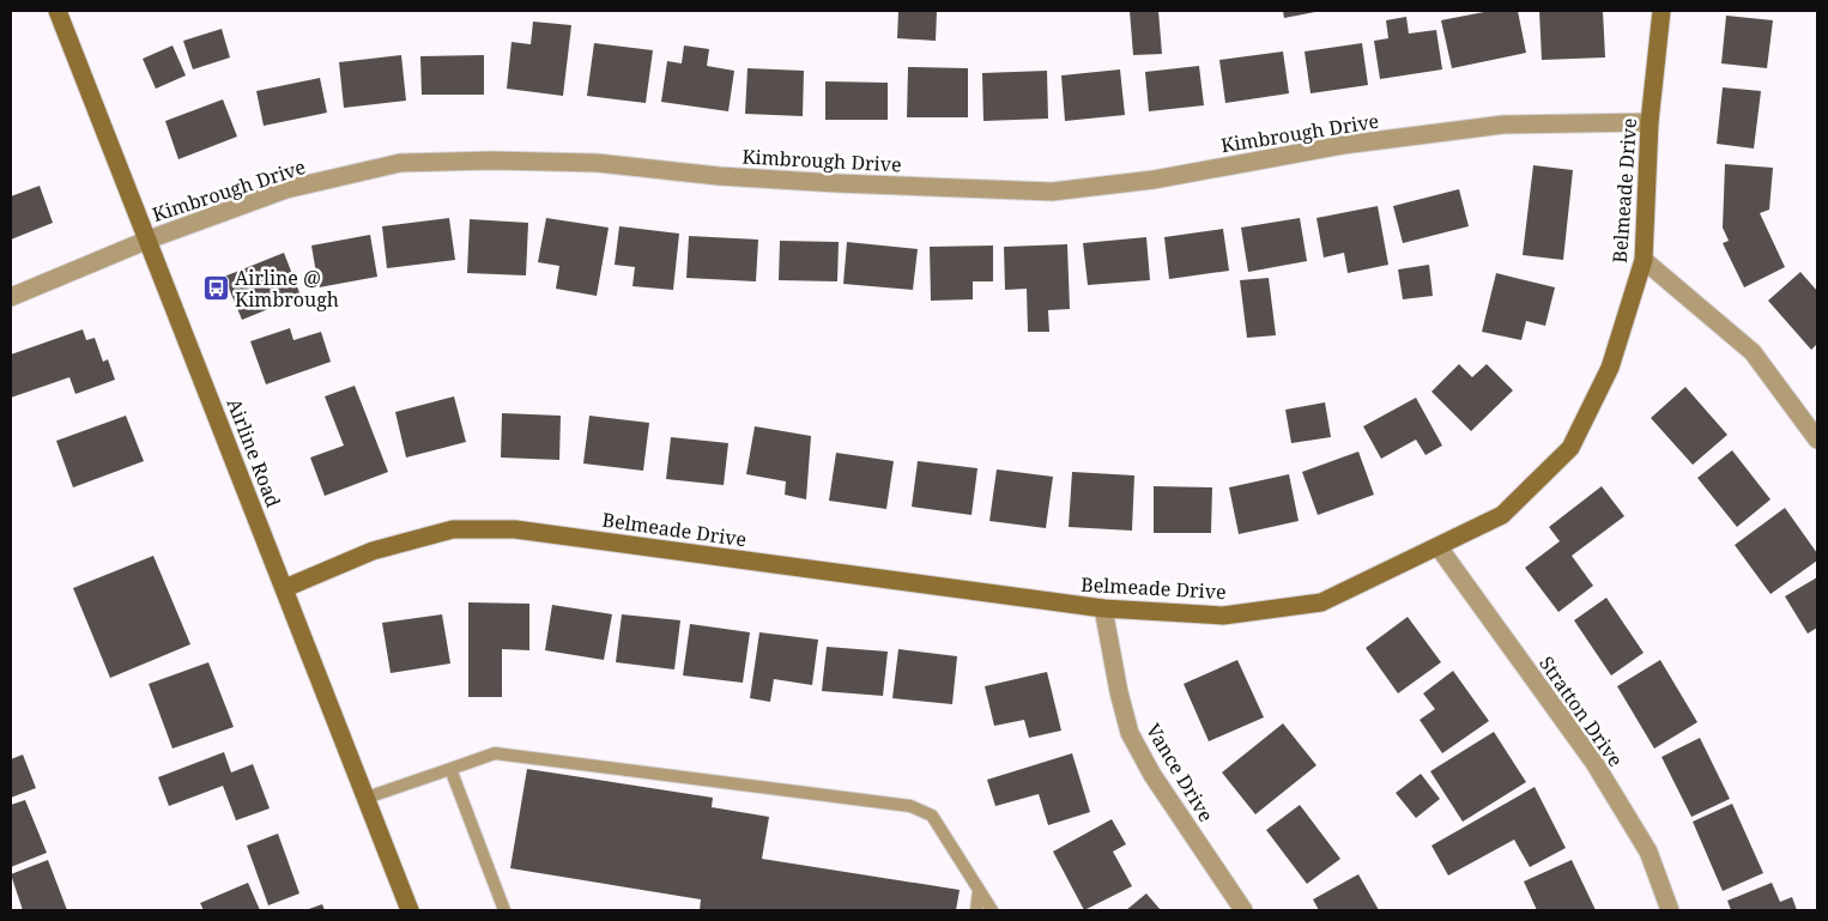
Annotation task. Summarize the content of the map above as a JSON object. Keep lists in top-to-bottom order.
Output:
{
  "streets": {
    "street": [
      "Kimbrough Drive",
      "Belmeade Drive",
      "Airline Road",
      "Stratton Drive",
      "Vance Drive"
    ]
  },
  "crossings": [
    ["Kimbrough Drive", "Belmeade Drive"],
    ["Kimbrough Drive", "Airline Road"],
    ["Belmeade Drive", "Airline Road"],
    ["Belmeade Drive", "Stratton Drive"],
    ["Belmeade Drive", "Vance Drive"]
  ],
  "places": {
    "bus stop": ["Airline @ Kimbrough"]
  }
}
